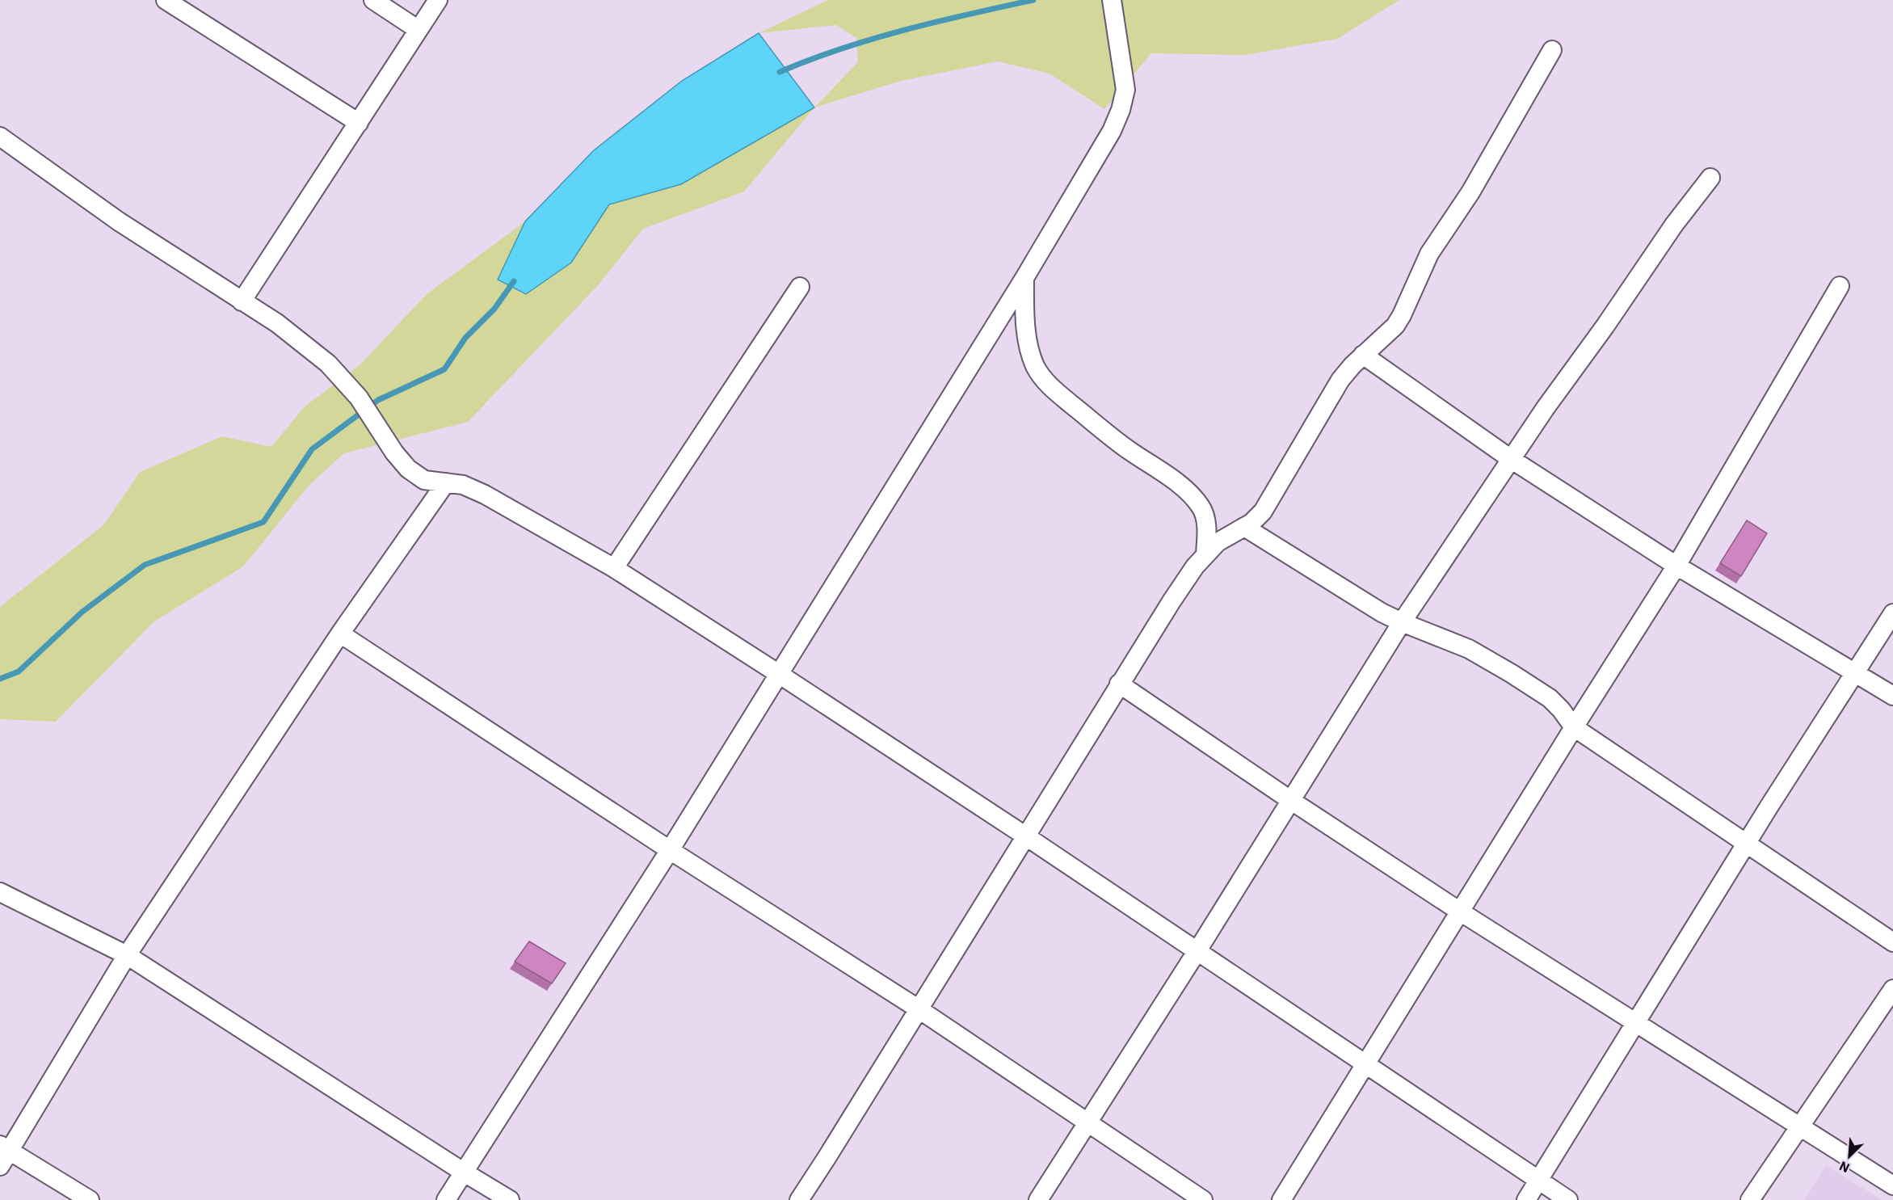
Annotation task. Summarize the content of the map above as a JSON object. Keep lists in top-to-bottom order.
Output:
{
  "north": "bottom left"
}
